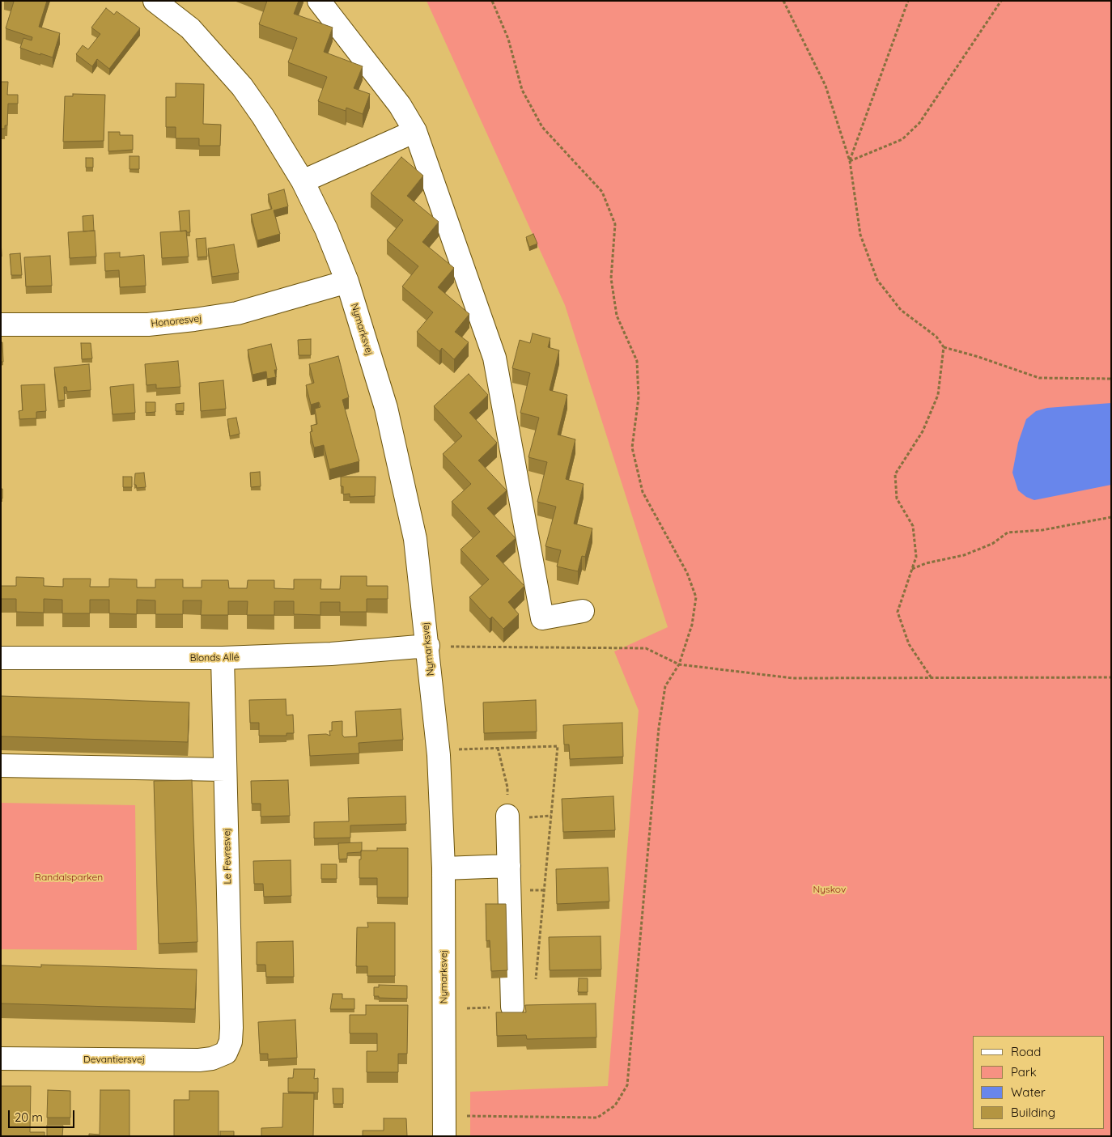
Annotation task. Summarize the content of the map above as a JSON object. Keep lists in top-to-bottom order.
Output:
{
  "streets": {
    "street": [
      "Honoresvej",
      "Nymarksvej",
      "Blonds Allé",
      "Le Fevresvej",
      "Devantiersvej"
    ]
  },
  "crossings": [
    ["Honoresvej", "Nymarksvej"],
    ["Nymarksvej", "Blonds Allé"],
    ["Blonds Allé", "Le Fevresvej"],
    ["Le Fevresvej", "Devantiersvej"]
  ],
  "parks": ["Randalsparken", "Nyskov"],
  "legend": [
    "Road",
    "Park",
    "Water",
    "Building"
  ],
  "scale_bar": "20 m"
}
